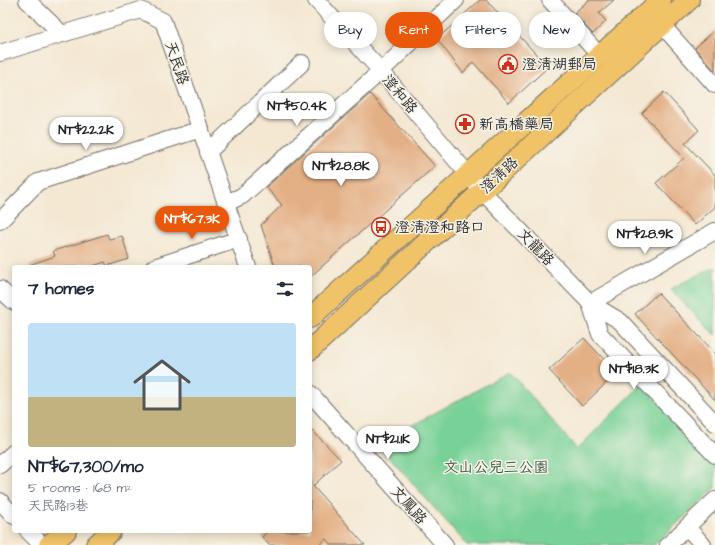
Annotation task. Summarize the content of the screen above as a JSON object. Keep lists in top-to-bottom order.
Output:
{
  "streets": {
    "main road": ["澄清路"],
    "street": [
      "天民路",
      "澄和路",
      "文龍路",
      "文鳳路"
    ]
  },
  "crossings": [
    ["澄和路", "澄清路"],
    ["澄和路", "文龍路"],
    ["澄清路", "文龍路"]
  ],
  "parks": ["文山公兒三公園"],
  "places": {
    "public building": ["澄清湖郵局"],
    "pharmacy": ["新高橋藥局"],
    "bus stop": ["澄清澄和路口"]
  },
  "page": {
    "chip": [
      "Buy",
      "Rent",
      "Filters",
      "New"
    ],
    "price": [
      "NT$50.4K",
      "NT$22.2K",
      "NT$28.8K",
      "NT$67.3K",
      "NT$28.9K",
      "NT$18.3K",
      "NT$21.1K"
    ],
    "heading": "7 homes",
    "list": [
      {
        "name": "NT$67,300/mo",
        "note": "5 rooms · 168 m² · 天民路13巷"
      }
    ]
  }
}
